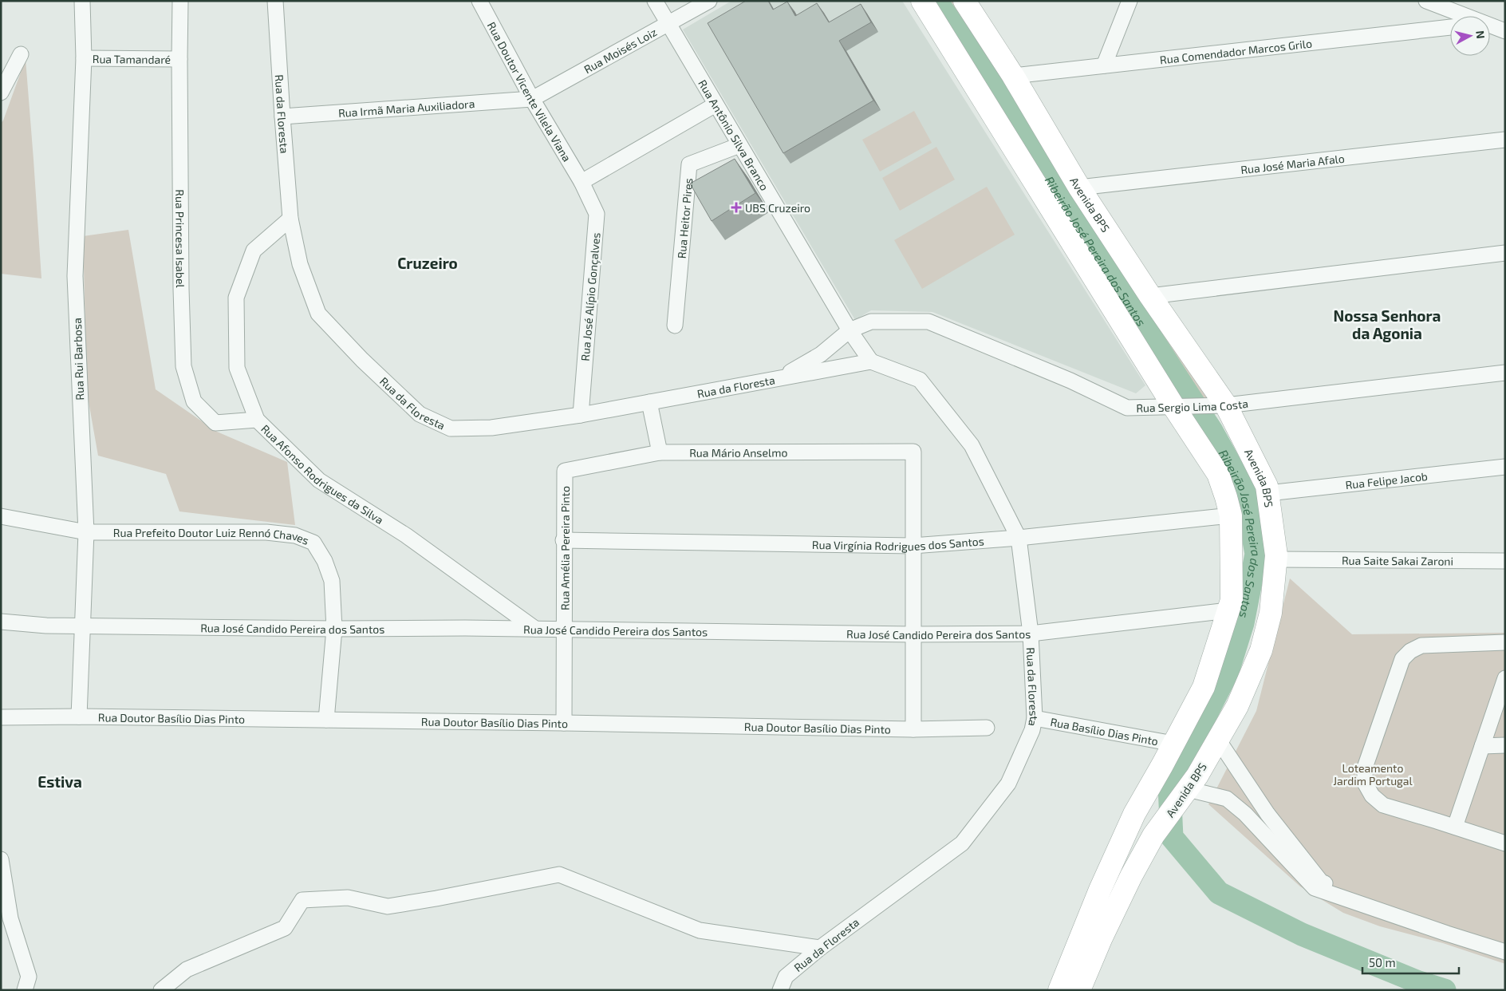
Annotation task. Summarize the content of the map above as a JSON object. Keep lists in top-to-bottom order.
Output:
{
  "streets": {
    "main road": ["Avenida BPS"],
    "street": [
      "Rua Moisés Loiz",
      "Rua Comendador Marcos Grilo",
      "Rua Tamandaré",
      "Rua Doutor Vicente Vilela Viana",
      "Rua Irmã Maria Auxiliadora",
      "Rua da Floresta",
      "Rua Antônio Silva Branco",
      "Rua José Maria Afalo",
      "Rua Heitor Pires",
      "Rua Princesa Isabel",
      "Rua José Alípio Gonçalves",
      "Rua Rui Barbosa",
      "Rua Sergio Lima Costa",
      "Rua Mário Anselmo",
      "Rua Afonso Rodrigues da Silva",
      "Rua Felipe Jacob",
      "Rua Prefeito Doutor Luiz Rennó Chaves",
      "Rua Virgínia Rodrigues dos Santos",
      "Rua Amélia Pereira Pinto",
      "Rua Saite Sakai Zaroni",
      "Rua José Candido Pereira dos Santos",
      "Rua Doutor Basílio Dias Pinto",
      "Rua Basílio Dias Pinto"
    ]
  },
  "crossings": [
    ["Rua Moisés Loiz", "Rua Doutor Vicente Vilela Viana"],
    ["Rua Moisés Loiz", "Rua Irmã Maria Auxiliadora"],
    ["Rua Moisés Loiz", "Rua Antônio Silva Branco"],
    ["Rua Comendador Marcos Grilo", "Avenida BPS"],
    ["Rua Tamandaré", "Rua Princesa Isabel"],
    ["Rua Tamandaré", "Rua Rui Barbosa"],
    ["Rua Doutor Vicente Vilela Viana", "Rua Irmã Maria Auxiliadora"],
    ["Rua Doutor Vicente Vilela Viana", "Rua José Alípio Gonçalves"],
    ["Rua Irmã Maria Auxiliadora", "Rua da Floresta"],
    ["Rua da Floresta", "Rua José Alípio Gonçalves"],
    ["Rua da Floresta", "Rua Sergio Lima Costa"],
    ["Rua da Floresta", "Rua Afonso Rodrigues da Silva"],
    ["Rua da Floresta", "Rua Virgínia Rodrigues dos Santos"],
    ["Rua da Floresta", "Rua José Candido Pereira dos Santos"],
    ["Rua da Floresta", "Rua Basílio Dias Pinto"],
    ["Rua Antônio Silva Branco", "Rua Heitor Pires"],
    ["Rua Antônio Silva Branco", "Rua Sergio Lima Costa"],
    ["Rua José Maria Afalo", "Avenida BPS"],
    ["Avenida BPS", "Rua Sergio Lima Costa"],
    ["Avenida BPS", "Rua Felipe Jacob"],
    ["Avenida BPS", "Rua Saite Sakai Zaroni"],
    ["Rua Princesa Isabel", "Rua Afonso Rodrigues da Silva"],
    ["Rua Rui Barbosa", "Rua Prefeito Doutor Luiz Rennó Chaves"],
    ["Rua Rui Barbosa", "Rua José Candido Pereira dos Santos"],
    ["Rua Rui Barbosa", "Rua Doutor Basílio Dias Pinto"],
    ["Rua Mário Anselmo", "Rua Virgínia Rodrigues dos Santos"],
    ["Rua Mário Anselmo", "Rua Amélia Pereira Pinto"],
    ["Rua Afonso Rodrigues da Silva", "Rua José Candido Pereira dos Santos"],
    ["Rua Prefeito Doutor Luiz Rennó Chaves", "Rua José Candido Pereira dos Santos"],
    ["Rua Prefeito Doutor Luiz Rennó Chaves", "Rua Doutor Basílio Dias Pinto"],
    ["Rua Virgínia Rodrigues dos Santos", "Rua Amélia Pereira Pinto"],
    ["Rua Amélia Pereira Pinto", "Rua José Candido Pereira dos Santos"],
    ["Rua Amélia Pereira Pinto", "Rua Doutor Basílio Dias Pinto"]
  ],
  "districts": ["Cruzeiro", "Nossa Senhora da Agonia", "Estiva"],
  "water": ["Ribeirão José Pereira dos Santos"],
  "parks": ["Loteamento Jardim Portugal"],
  "places": {
    "health": ["UBS Cruzeiro"]
  },
  "scale_bar": "50 m",
  "north": "right"
}
